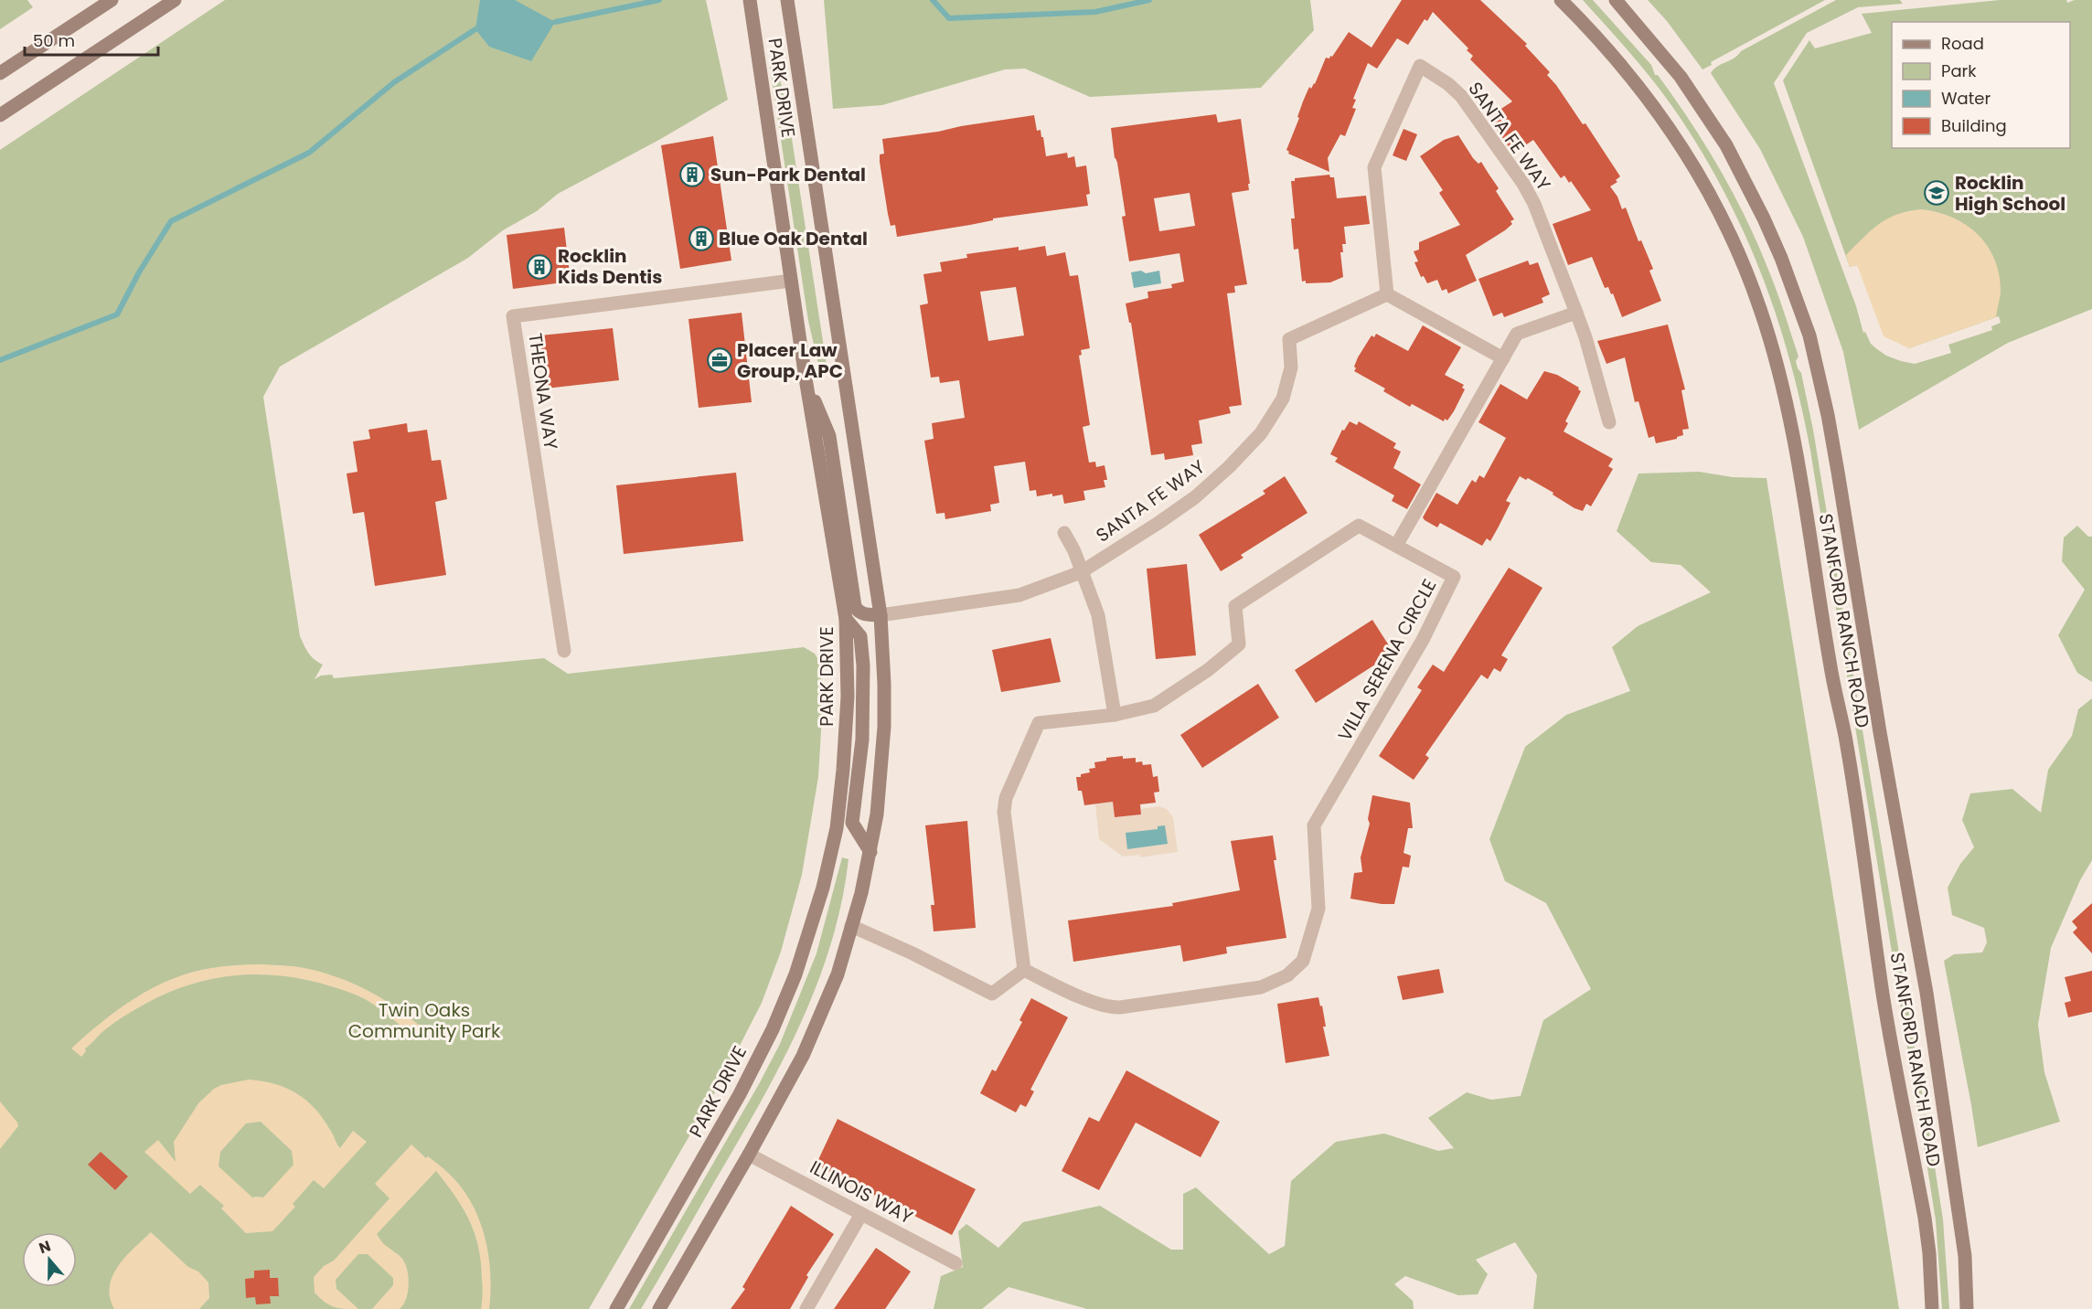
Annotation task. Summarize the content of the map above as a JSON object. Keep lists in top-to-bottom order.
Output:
{
  "streets": {
    "main road": ["PARK DRIVE", "STANFORD RANCH ROAD"],
    "street": [
      "SANTA FE WAY",
      "THEONA WAY",
      "VILLA SERENA CIRCLE",
      "ILLINOIS WAY"
    ]
  },
  "crossings": [
    ["PARK DRIVE", "SANTA FE WAY"],
    ["PARK DRIVE", "THEONA WAY"],
    ["PARK DRIVE", "ILLINOIS WAY"]
  ],
  "parks": ["Twin Oaks Community Park"],
  "places": {
    "building": ["Sun-Park Dental", "Blue Oak Dental", "Rocklin Kids Dentis"],
    "school or university": ["Rocklin High School"],
    "office": ["Placer Law Group, APC"]
  },
  "legend": [
    "Road",
    "Park",
    "Water",
    "Building"
  ],
  "scale_bar": "50 m",
  "north": "top"
}
